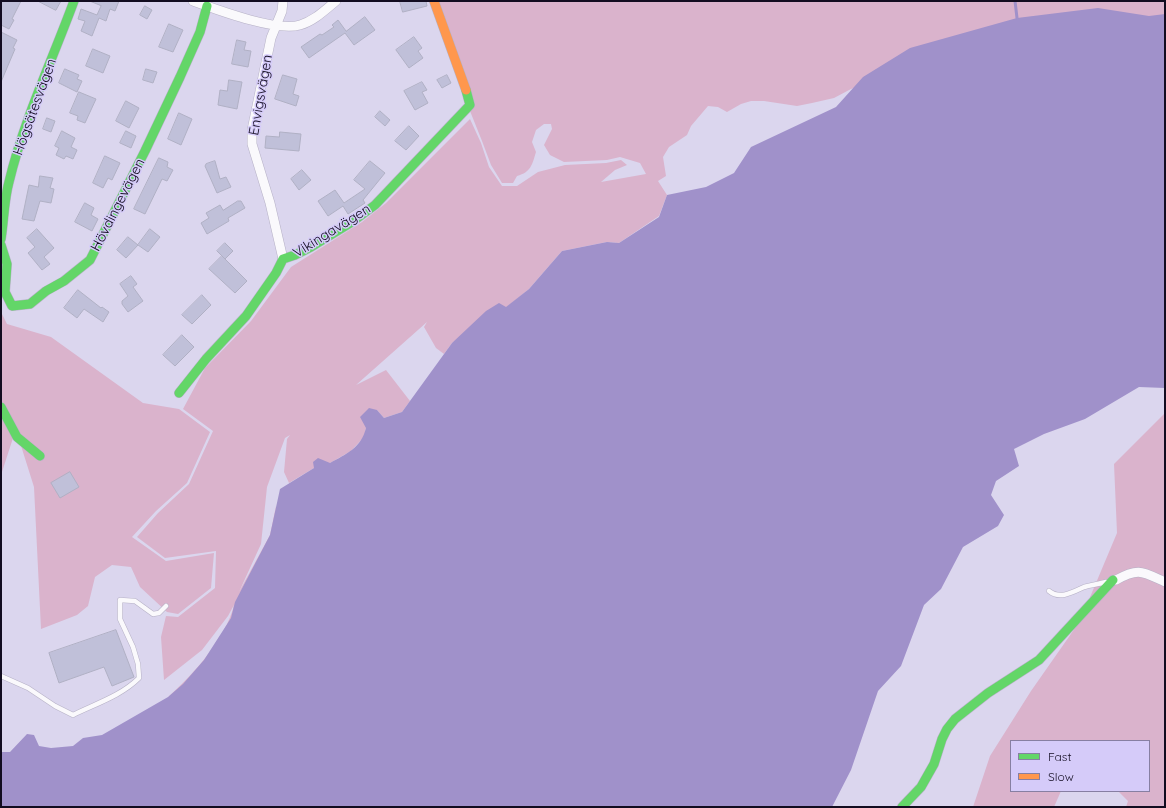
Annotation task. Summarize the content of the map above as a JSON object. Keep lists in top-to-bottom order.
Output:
{
  "streets": {
    "street": [
      "Envigsvägen",
      "Högsätesvägen",
      "Hövdingevägen",
      "Vikingavägen"
    ]
  },
  "crossings": [
    ["Envigsvägen", "Vikingavägen"]
  ],
  "legend": ["Fast", "Slow"]
}
